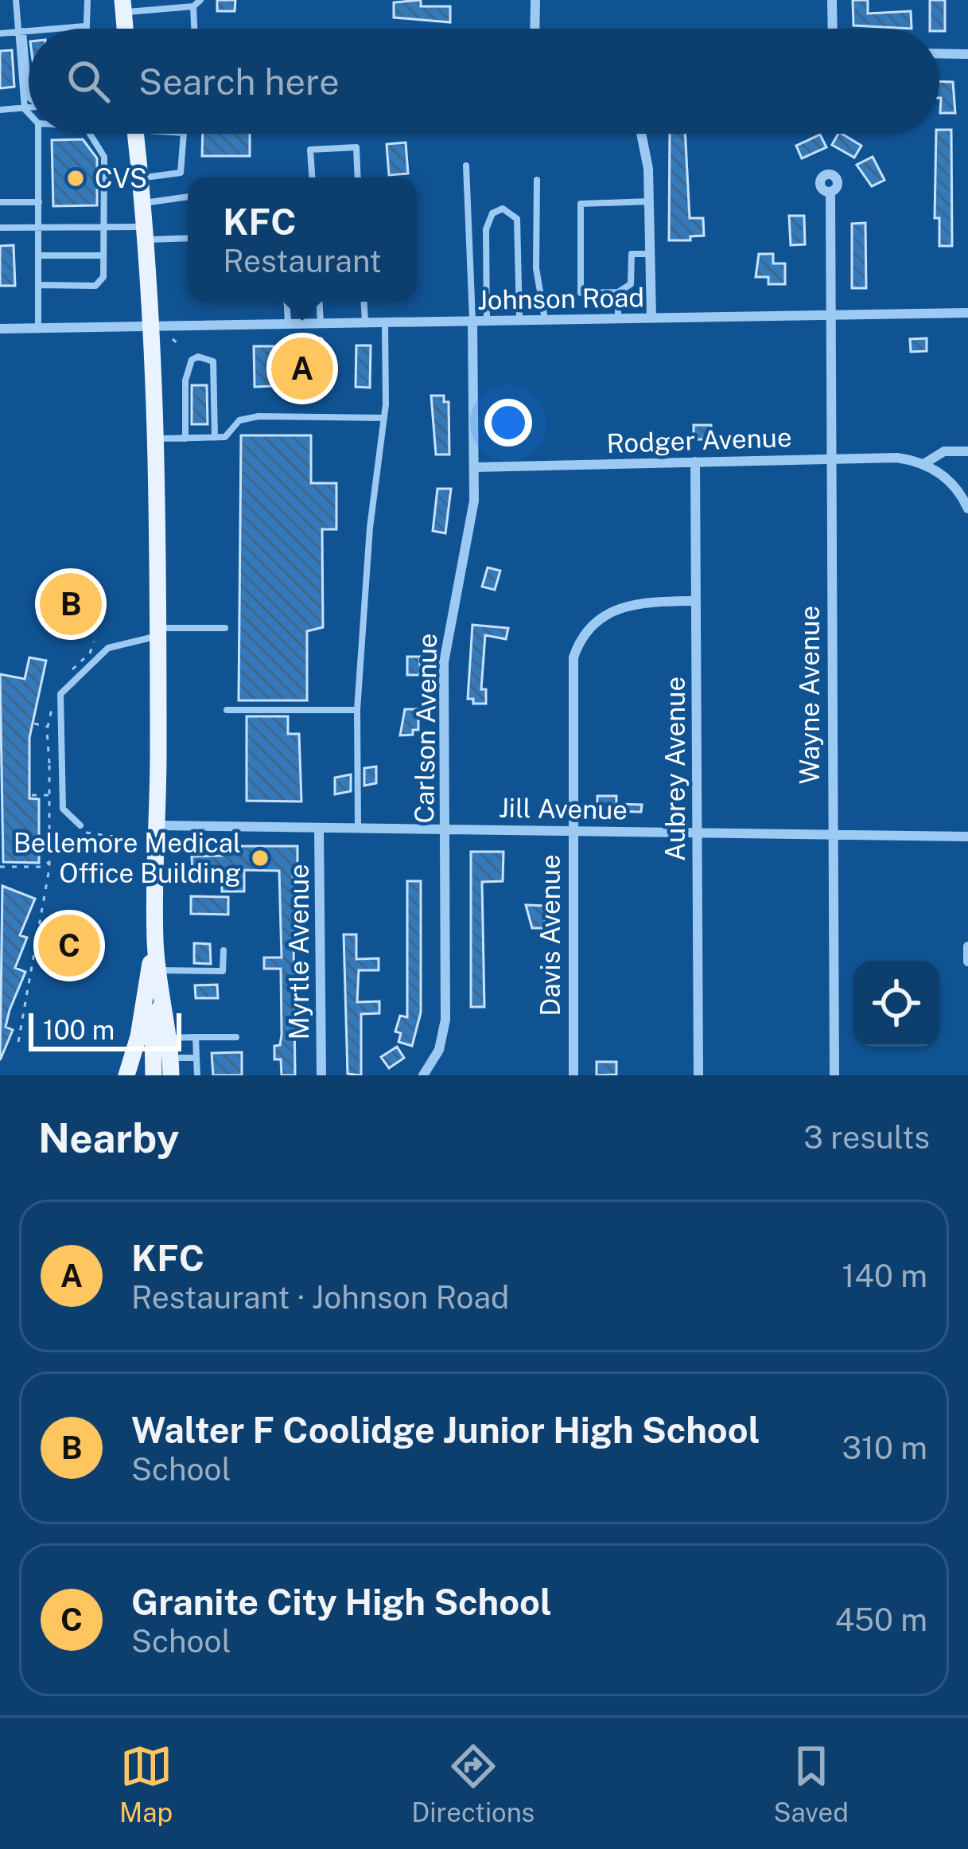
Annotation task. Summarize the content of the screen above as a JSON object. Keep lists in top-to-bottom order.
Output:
{
  "streets": {
    "street": [
      "Johnson Road",
      "Rodger Avenue",
      "Wayne Avenue",
      "Carlson Avenue",
      "Aubrey Avenue",
      "Jill Avenue",
      "Davis Avenue",
      "Myrtle Avenue"
    ]
  },
  "crossings": [
    ["Johnson Road", "Wayne Avenue"],
    ["Johnson Road", "Carlson Avenue"],
    ["Rodger Avenue", "Wayne Avenue"],
    ["Rodger Avenue", "Carlson Avenue"],
    ["Rodger Avenue", "Aubrey Avenue"],
    ["Wayne Avenue", "Jill Avenue"],
    ["Carlson Avenue", "Jill Avenue"],
    ["Aubrey Avenue", "Jill Avenue"],
    ["Aubrey Avenue", "Davis Avenue"],
    ["Jill Avenue", "Davis Avenue"],
    ["Jill Avenue", "Myrtle Avenue"]
  ],
  "places": ["CVS", "Bellemore Medical Office Building"],
  "scale_bar": "100 m",
  "page": {
    "search": "Search here",
    "popup": ["KFC", "Restaurant"],
    "pins": ["A", "B", "C"],
    "scale": "100 m",
    "heading": ["Nearby", "3 results"],
    "list": [
      {
        "mark": "A",
        "name": "KFC",
        "note": "Restaurant · Johnson Road",
        "value": "140 m"
      },
      {
        "mark": "B",
        "name": "Walter F Coolidge Junior High School",
        "note": "School",
        "value": "310 m"
      },
      {
        "mark": "C",
        "name": "Granite City High School",
        "note": "School",
        "value": "450 m"
      }
    ],
    "nav": ["Map", "Directions", "Saved"]
  }
}
